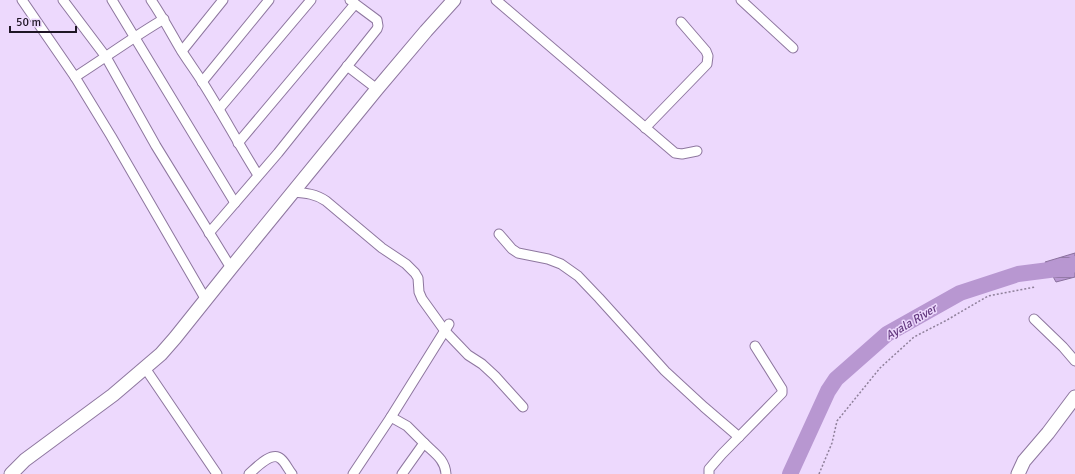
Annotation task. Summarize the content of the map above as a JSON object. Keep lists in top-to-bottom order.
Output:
{
  "water": ["Ayala River"],
  "scale_bar": "50 m"
}
